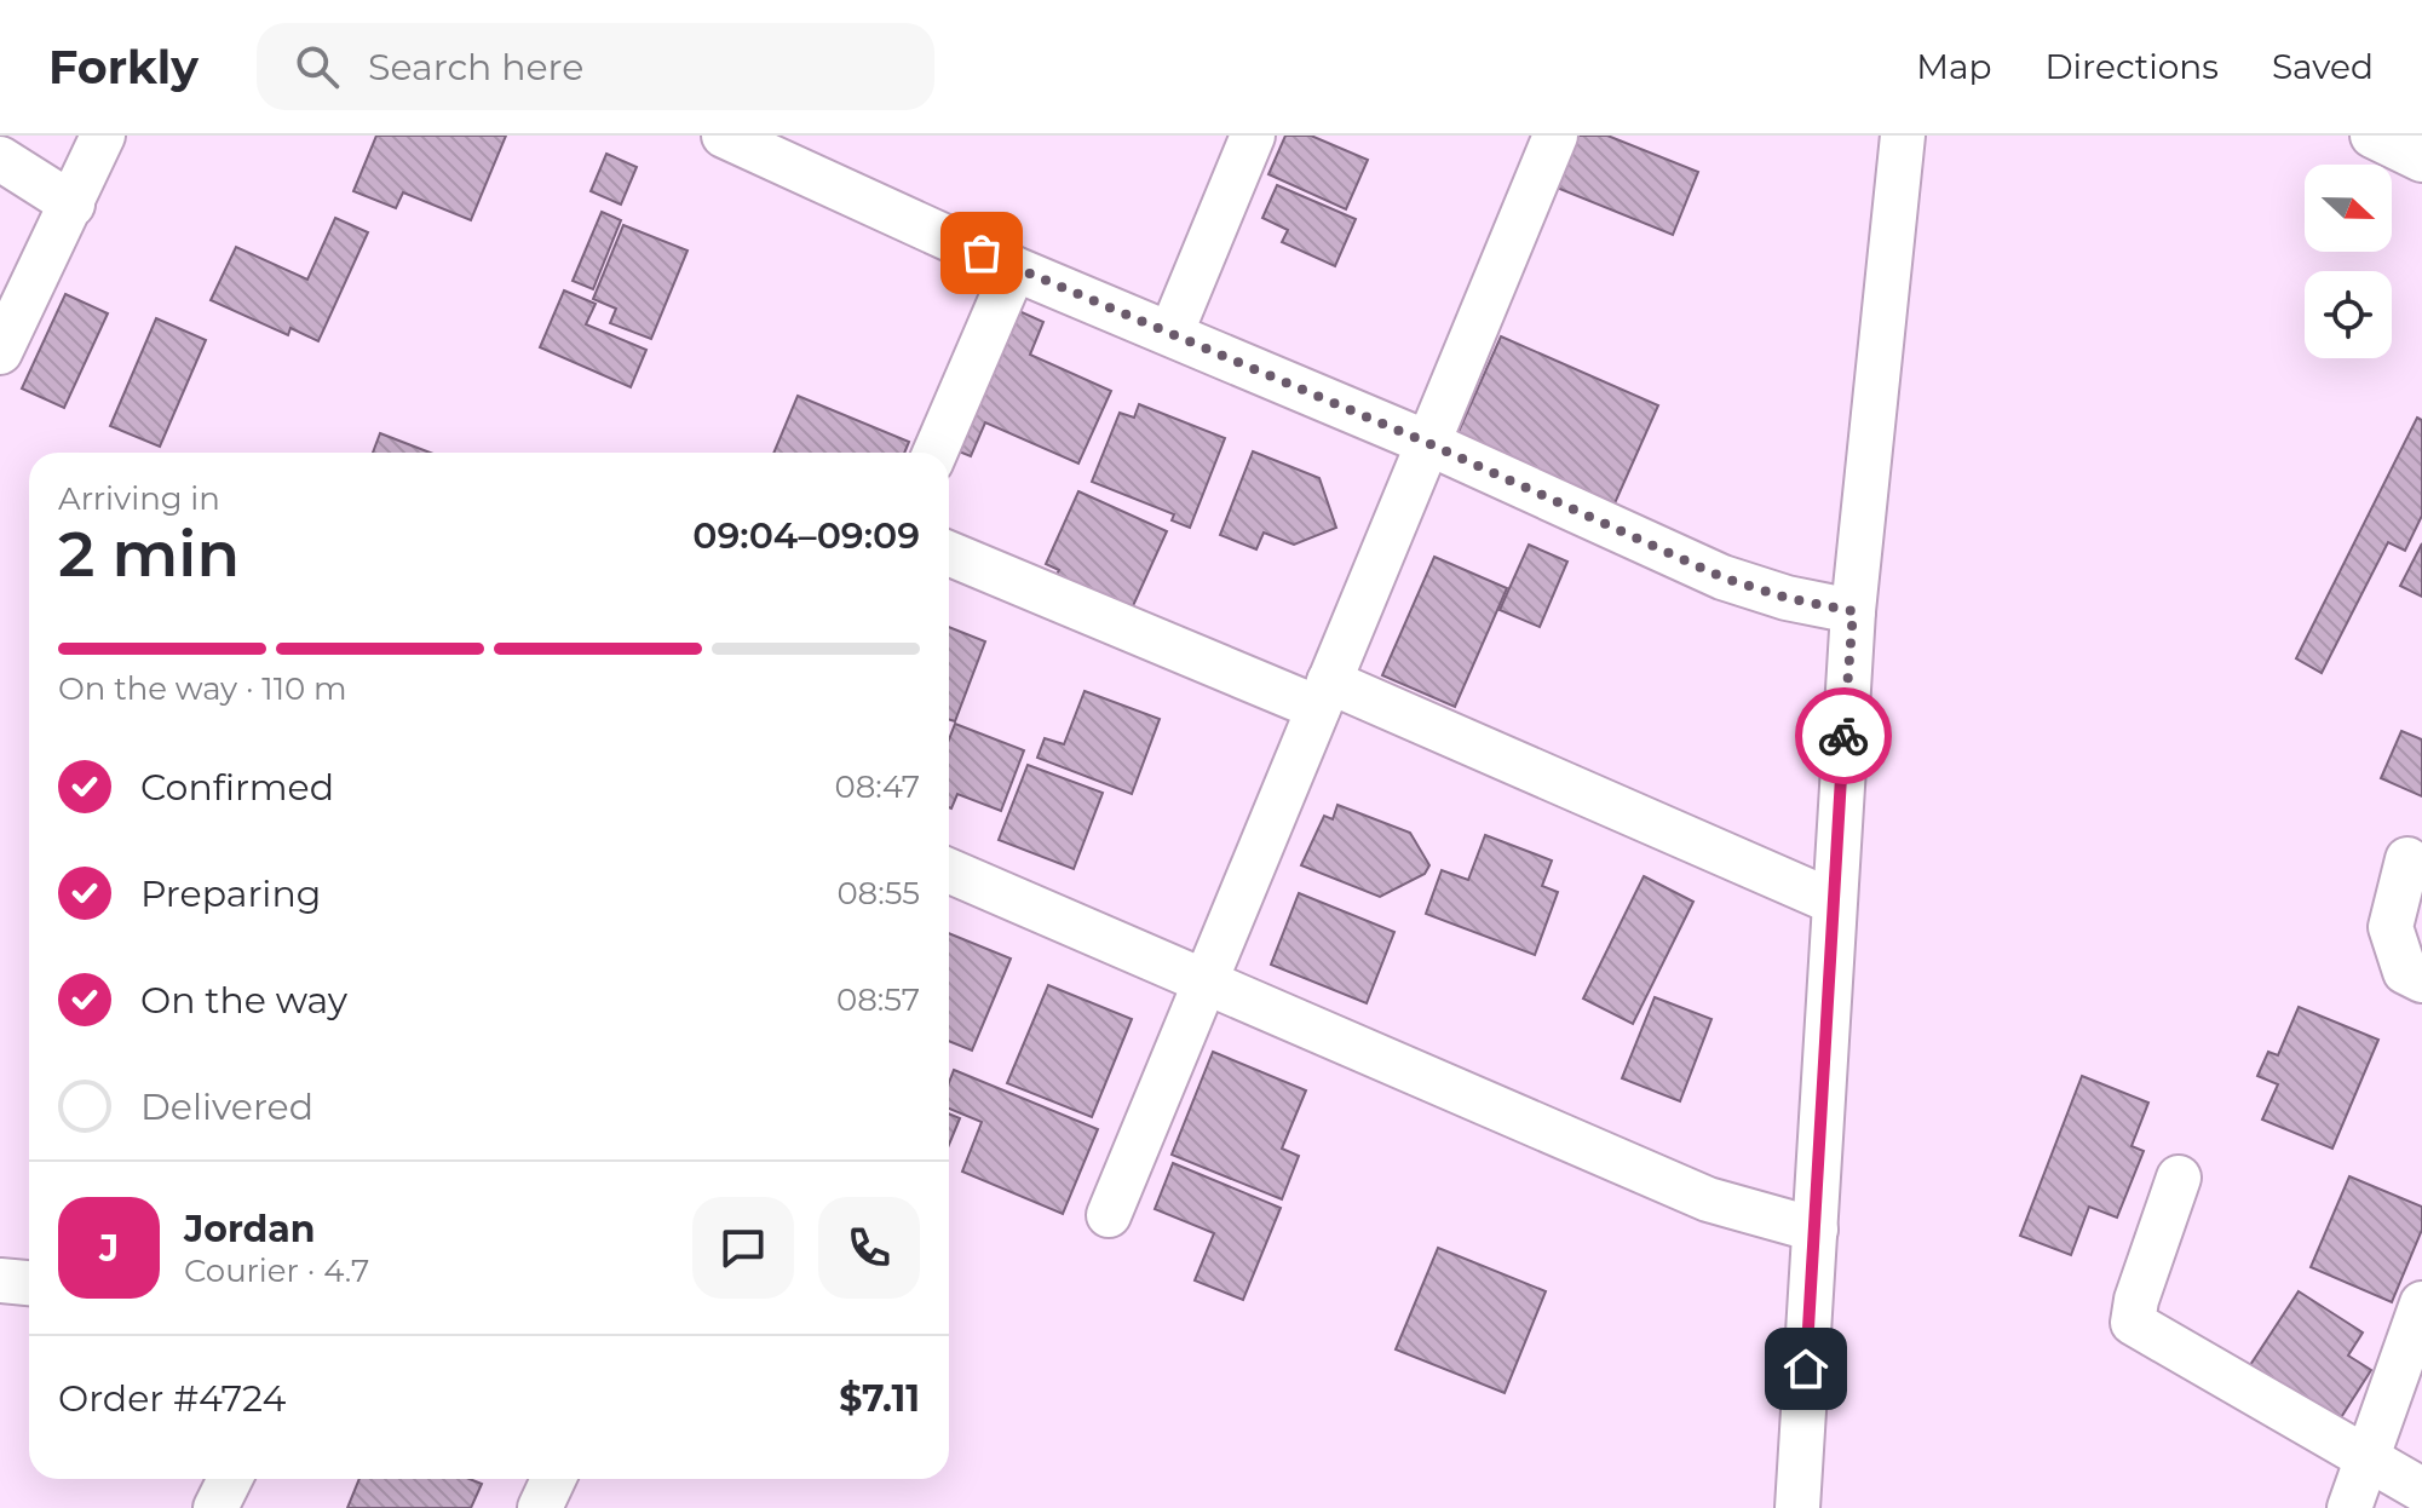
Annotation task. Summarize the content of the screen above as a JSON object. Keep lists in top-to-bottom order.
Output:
{
  "north": "right",
  "page": {
    "header": "Forkly",
    "search": "Search here",
    "nav": ["Map", "Directions", "Saved"],
    "heading": ["2 min", "Arriving in", "09:04–09:09"],
    "panel": [
      "Jordan",
      "Courier · 4.7",
      "Order #4724",
      "$7.11"
    ],
    "bar": "On the way · 110 m",
    "list": [
      ["Confirmed", "08:47"],
      ["Preparing", "08:55"],
      ["On the way", "08:57"],
      "Delivered"
    ],
    "round": "J"
  }
}
